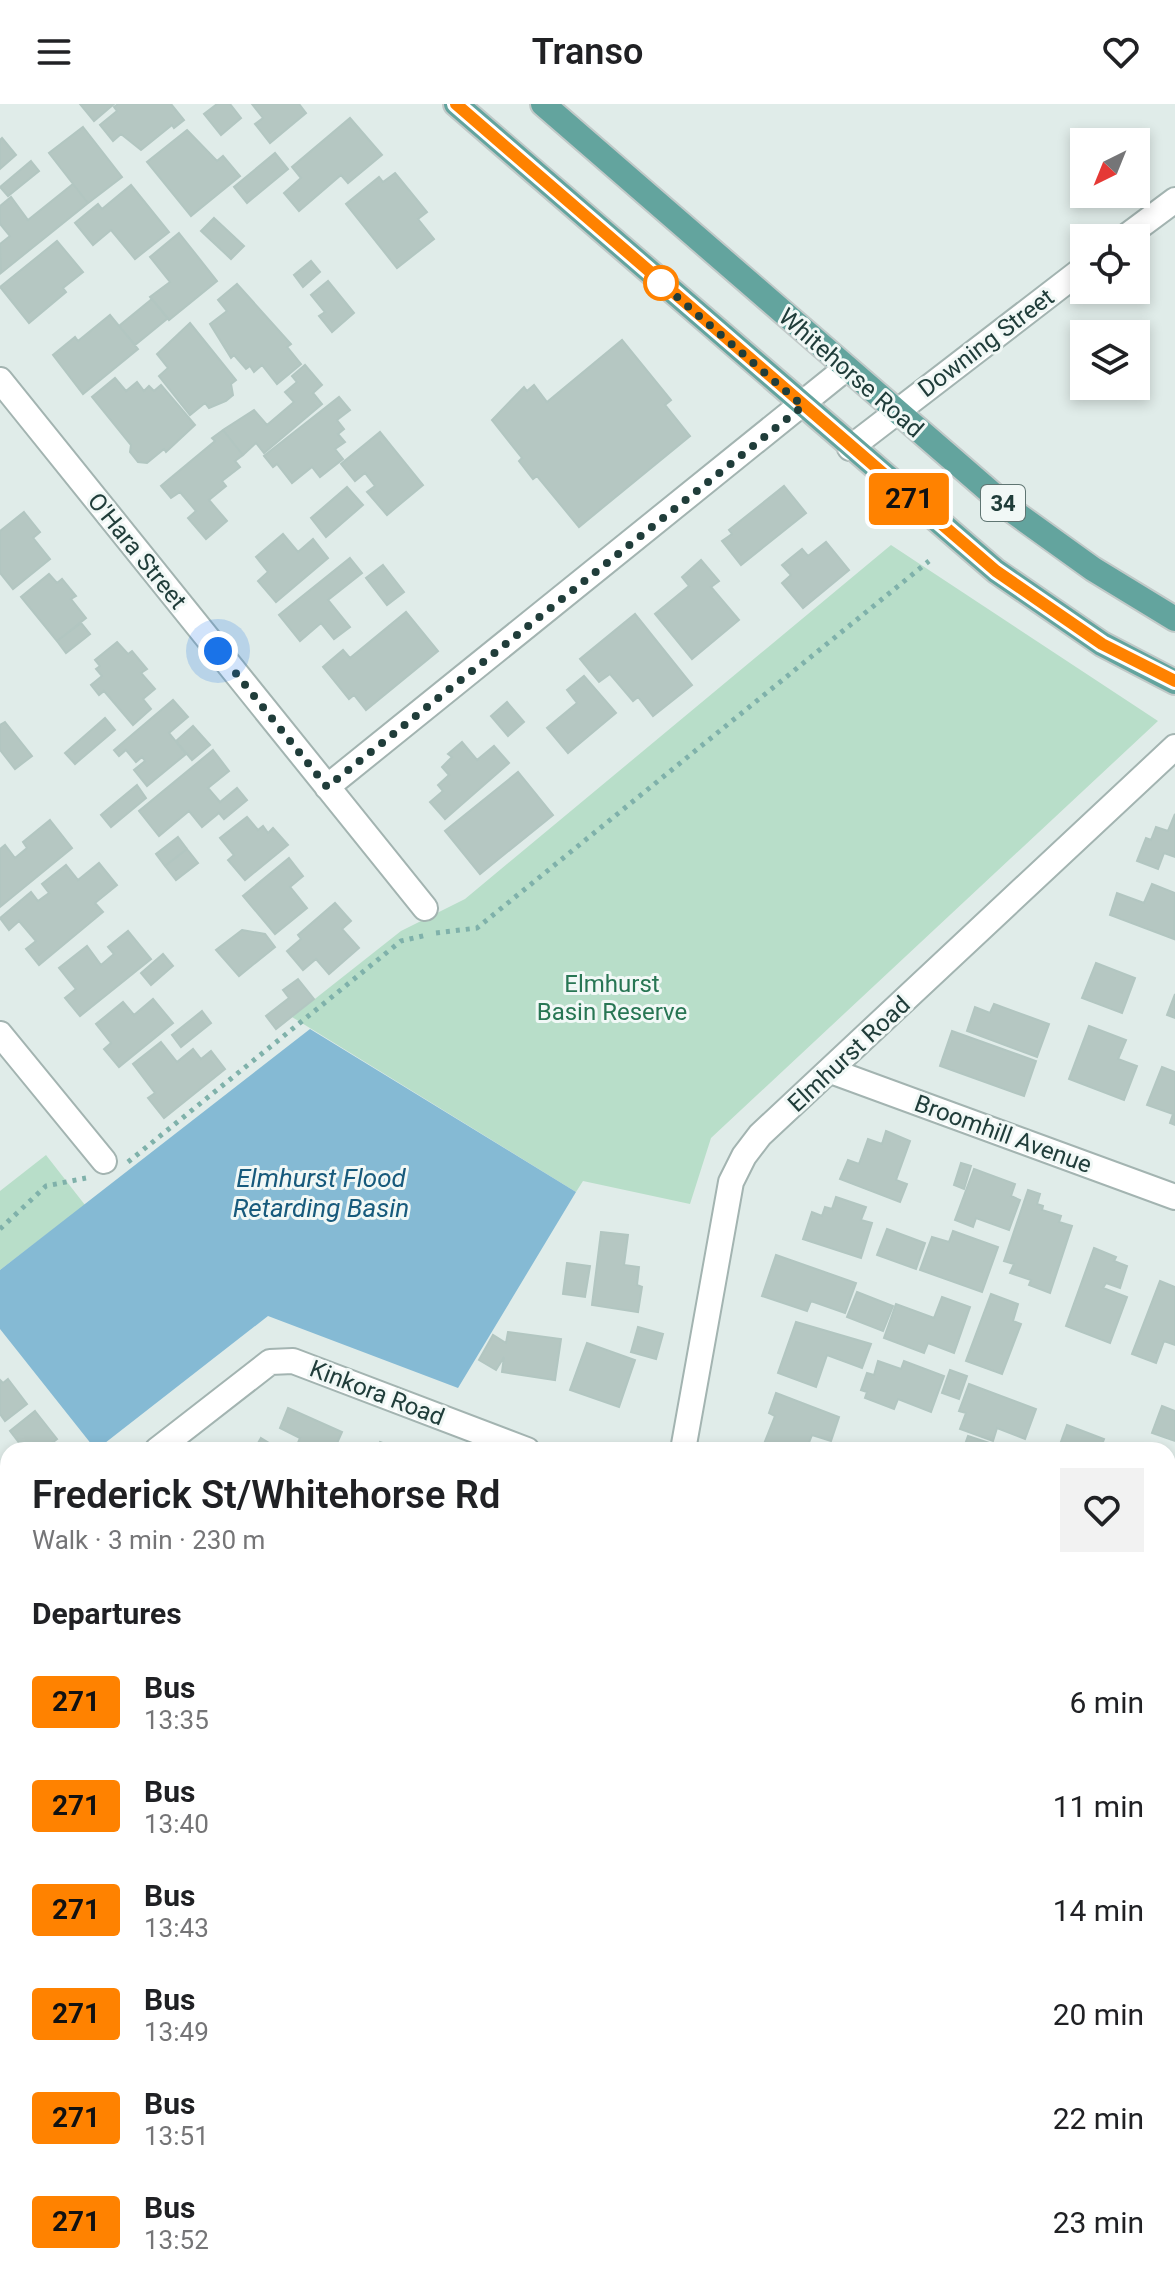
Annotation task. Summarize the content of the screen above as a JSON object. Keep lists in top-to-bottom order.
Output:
{
  "streets": {
    "main road": ["Whitehorse Road", "34"],
    "street": [
      "Downing Street",
      "O'Hara Street",
      "Elmhurst Road",
      "Broomhill Avenue",
      "Kinkora Road"
    ]
  },
  "crossings": [
    ["Downing Street", "Whitehorse Road"],
    ["Downing Street", "34"],
    ["Elmhurst Road", "Broomhill Avenue"]
  ],
  "water": ["Elmhurst Flood Retarding Basin"],
  "parks": ["Elmhurst Basin Reserve"],
  "lines": ["bus line 271"],
  "north": "bottom left",
  "page": {
    "header": "Transo",
    "on_map": "271",
    "heading": [
      ["Frederick St/Whitehorse Rd", "Walk · 3 min · 230 m"],
      "Departures"
    ],
    "list": [
      {
        "mark": "271",
        "name": "Bus",
        "note": "13:35",
        "value": "6 min"
      },
      {
        "mark": "271",
        "name": "Bus",
        "note": "13:40",
        "value": "11 min"
      },
      {
        "mark": "271",
        "name": "Bus",
        "note": "13:43",
        "value": "14 min"
      },
      {
        "mark": "271",
        "name": "Bus",
        "note": "13:49",
        "value": "20 min"
      },
      {
        "mark": "271",
        "name": "Bus",
        "note": "13:51",
        "value": "22 min"
      },
      {
        "mark": "271",
        "name": "Bus",
        "note": "13:52",
        "value": "23 min"
      }
    ]
  }
}
